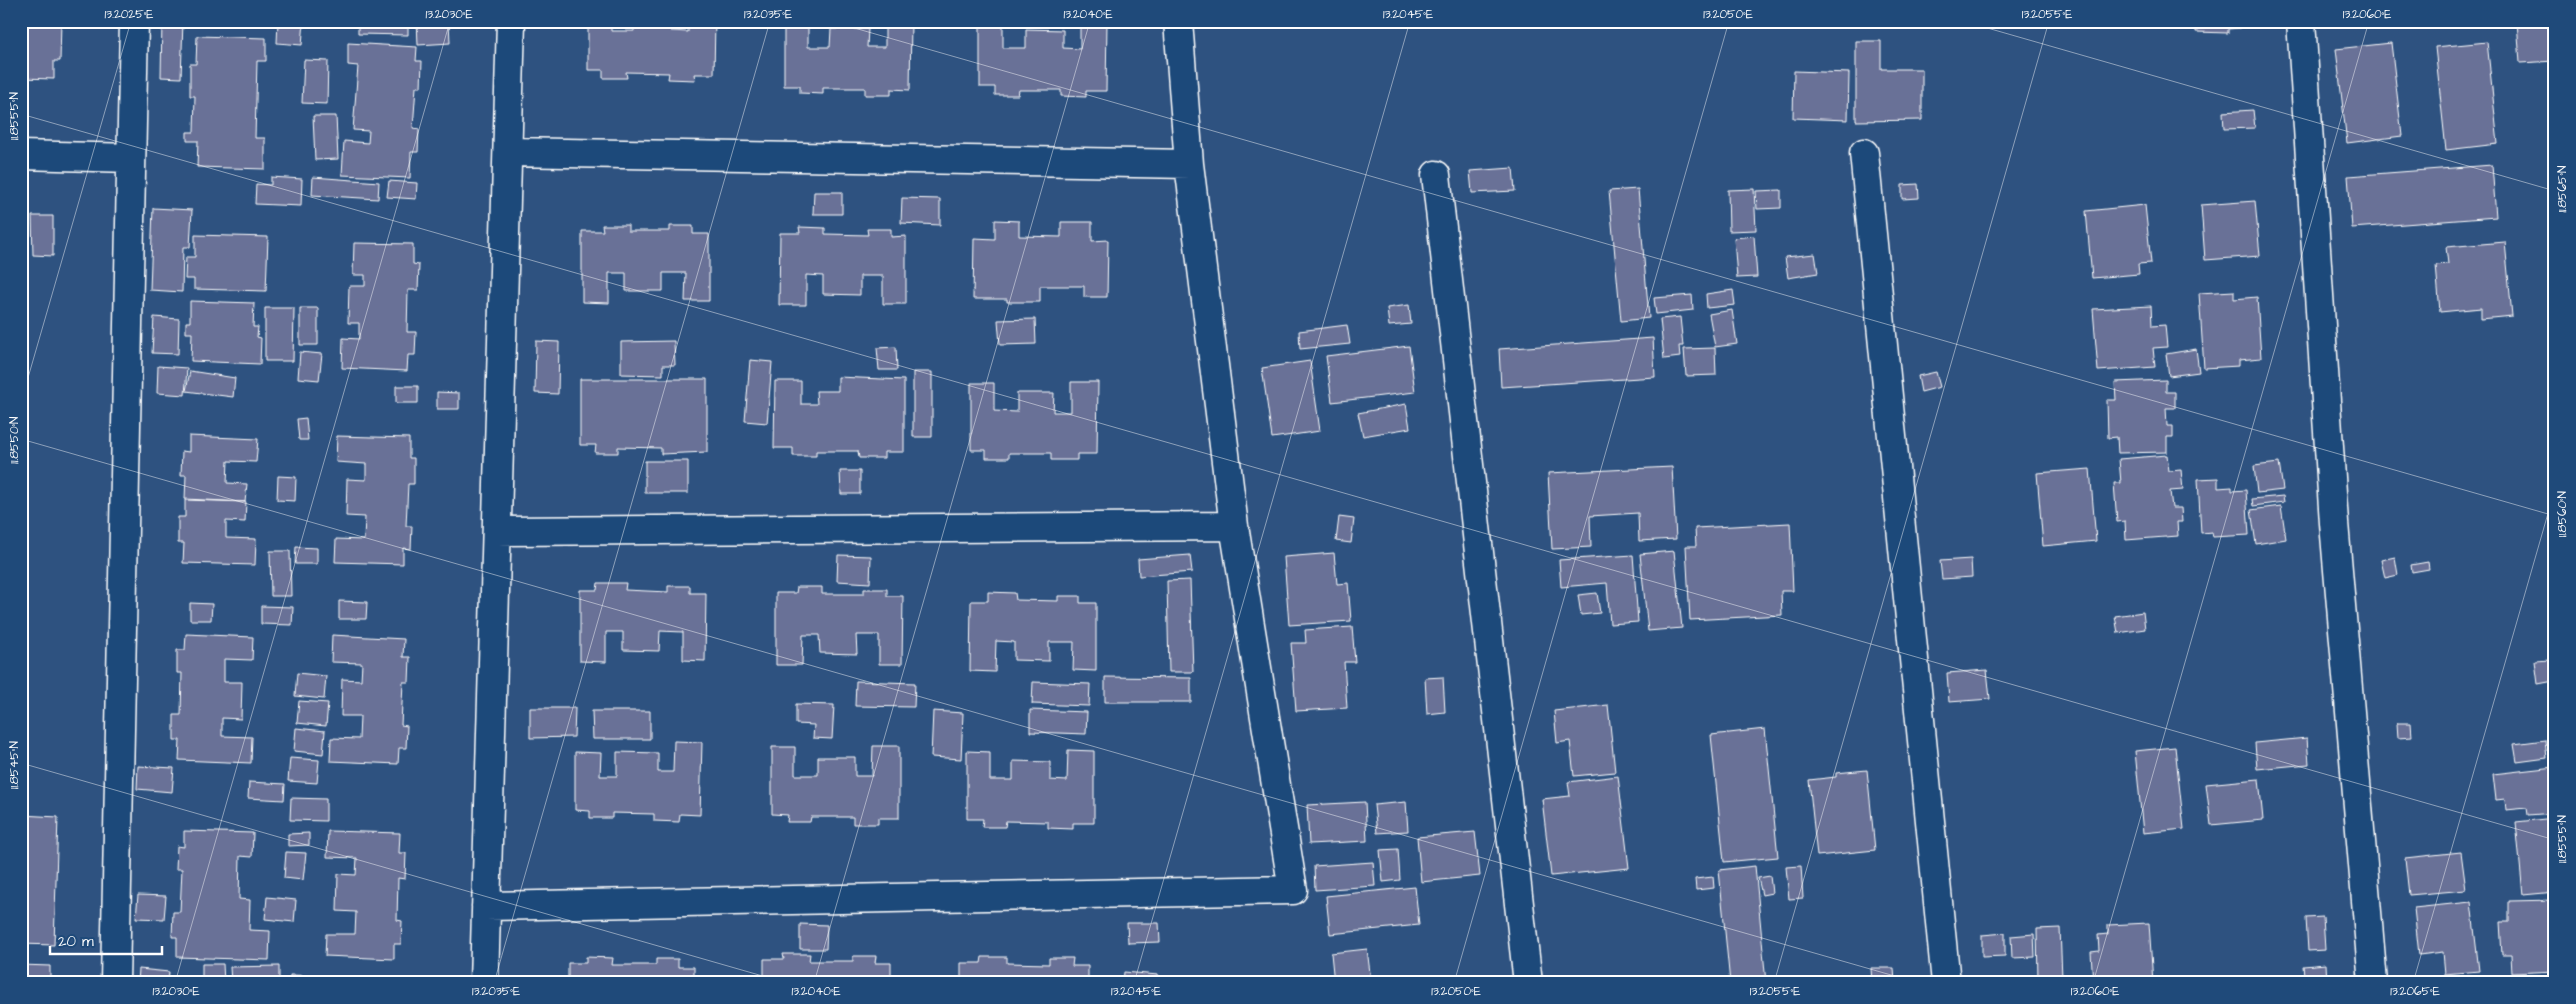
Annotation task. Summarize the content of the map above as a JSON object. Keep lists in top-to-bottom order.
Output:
{
  "scale_bar": "20 m",
  "coordinates": [
    "13.2025°E",
    "13.2030°E",
    "13.2035°E",
    "13.2040°E",
    "13.2045°E",
    "13.2050°E",
    "13.2055°E",
    "13.2060°E",
    "11.8555°N",
    "11.8565°N",
    "11.8550°N",
    "11.8560°N",
    "11.8545°N",
    "13.2065°E"
  ]
}
